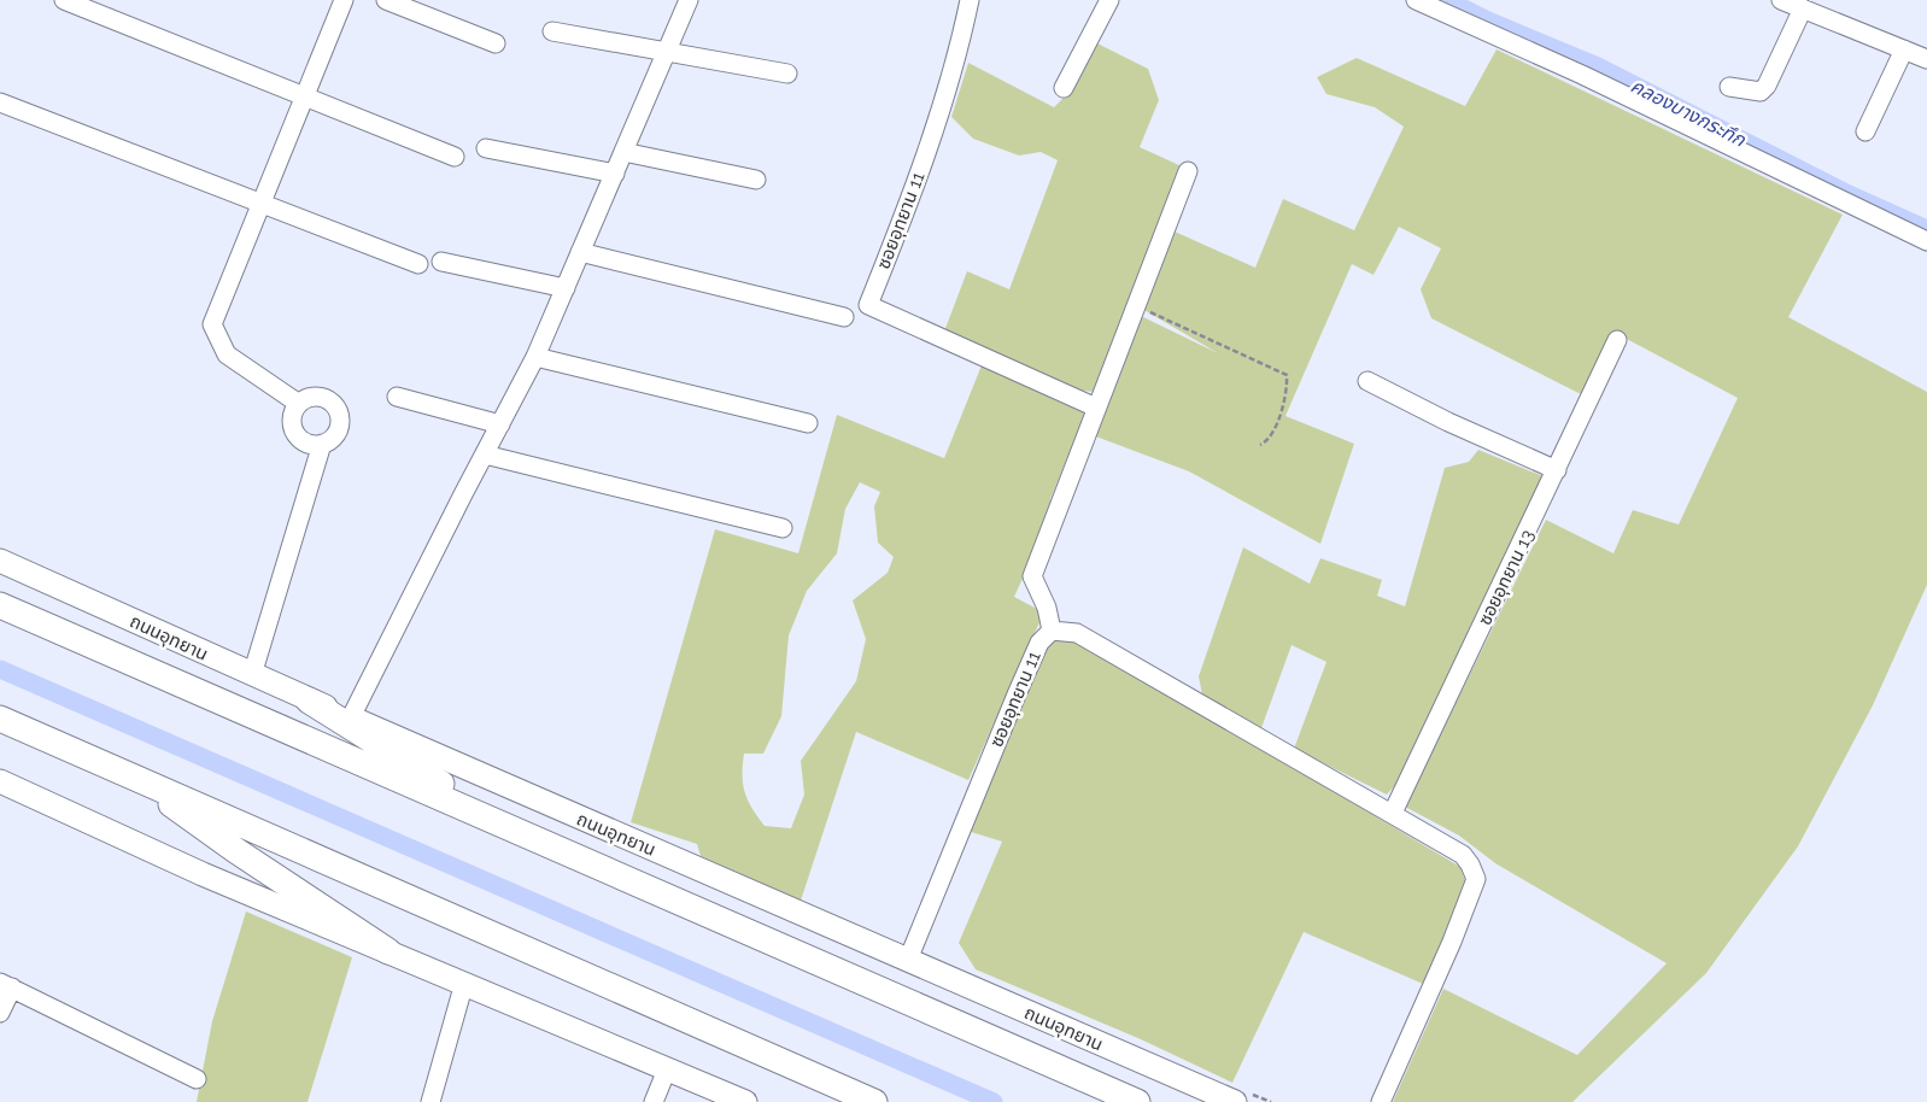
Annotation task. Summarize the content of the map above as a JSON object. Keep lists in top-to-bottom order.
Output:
{
  "streets": {
    "main road": ["ถนนอุทยาน"],
    "street": ["ซอยอุทยาน 11", "ซอยอุทยาน 13"]
  },
  "crossings": [
    ["ซอยอุทยาน 11", "ถนนอุทยาน"]
  ],
  "water": ["คลองบางกระทึก"]
}
